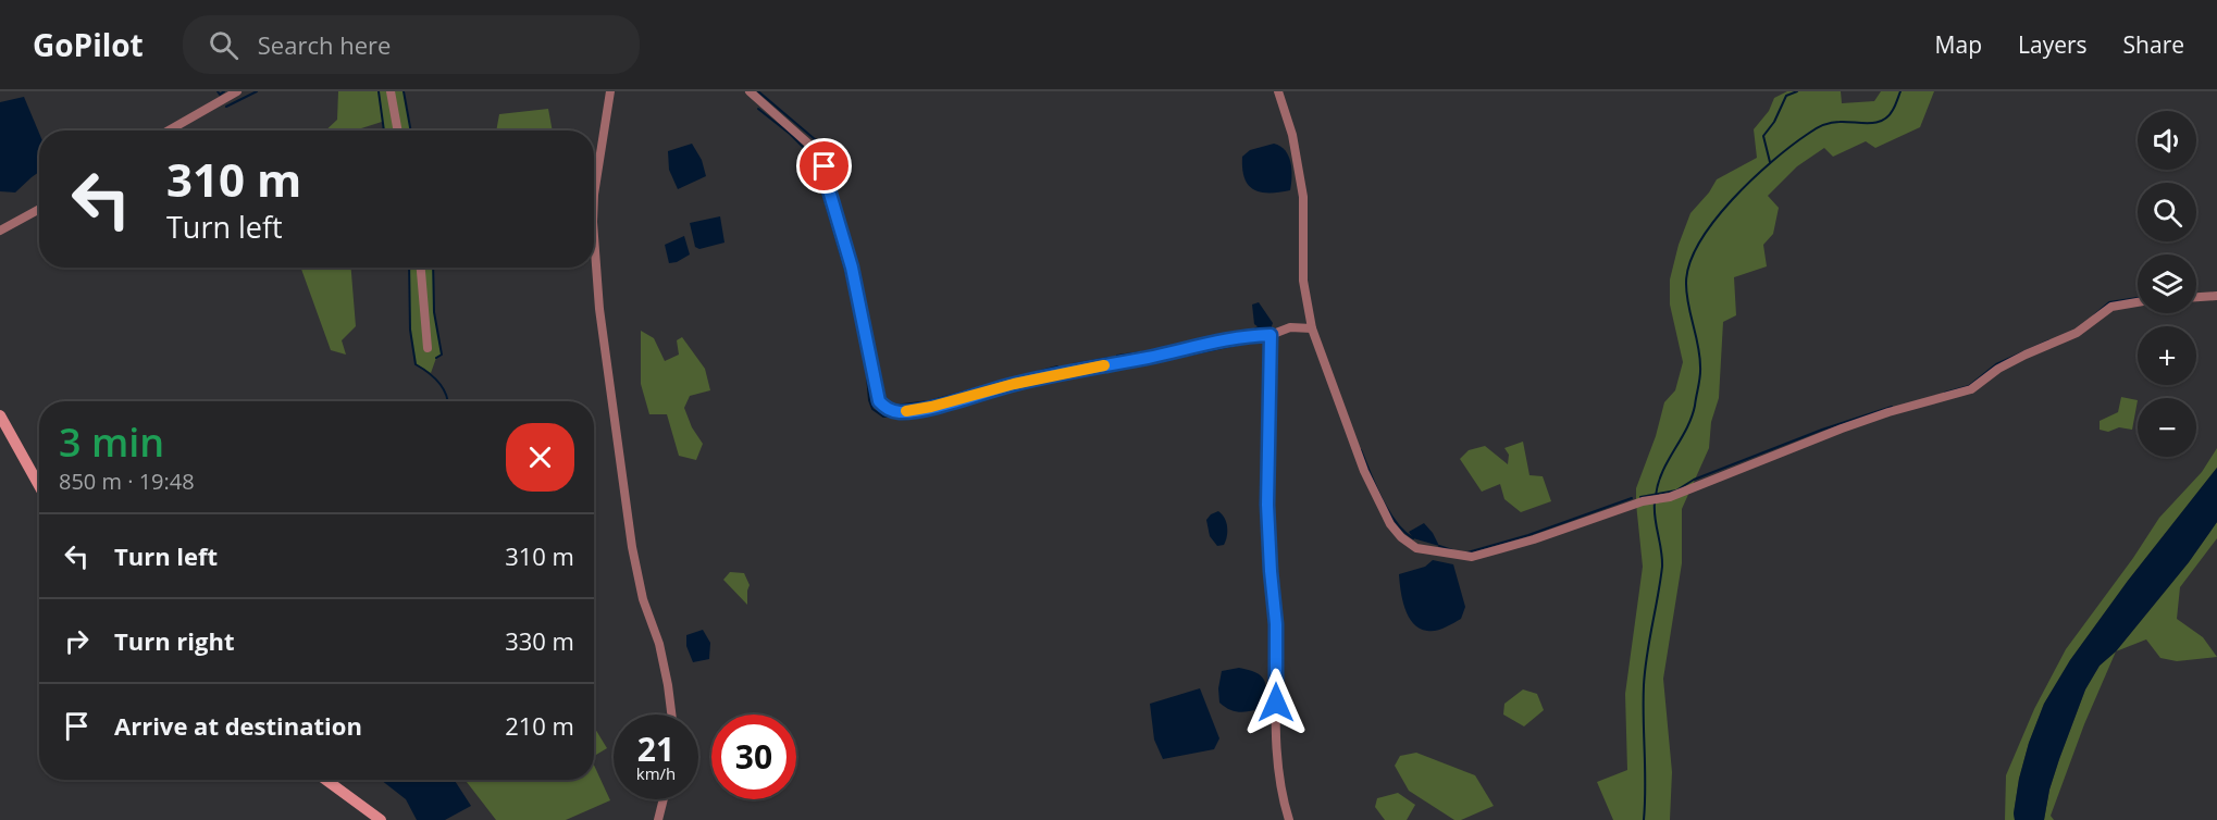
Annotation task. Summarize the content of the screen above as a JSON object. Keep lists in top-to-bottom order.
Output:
{
  "page": {
    "header": "GoPilot",
    "search": "Search here",
    "nav": ["Map", "Layers", "Share"],
    "map_buttons": ["+", "−"],
    "turn": ["310 m", "Turn left"],
    "heading": ["3 min", "850 m · 19:48"],
    "list": [
      {
        "name": "Turn left",
        "value": "310 m"
      },
      {
        "name": "Turn right",
        "value": "330 m"
      },
      {
        "name": "Arrive at destination",
        "value": "210 m"
      }
    ],
    "speed": "21 km/h",
    "limit": "30"
  }
}
